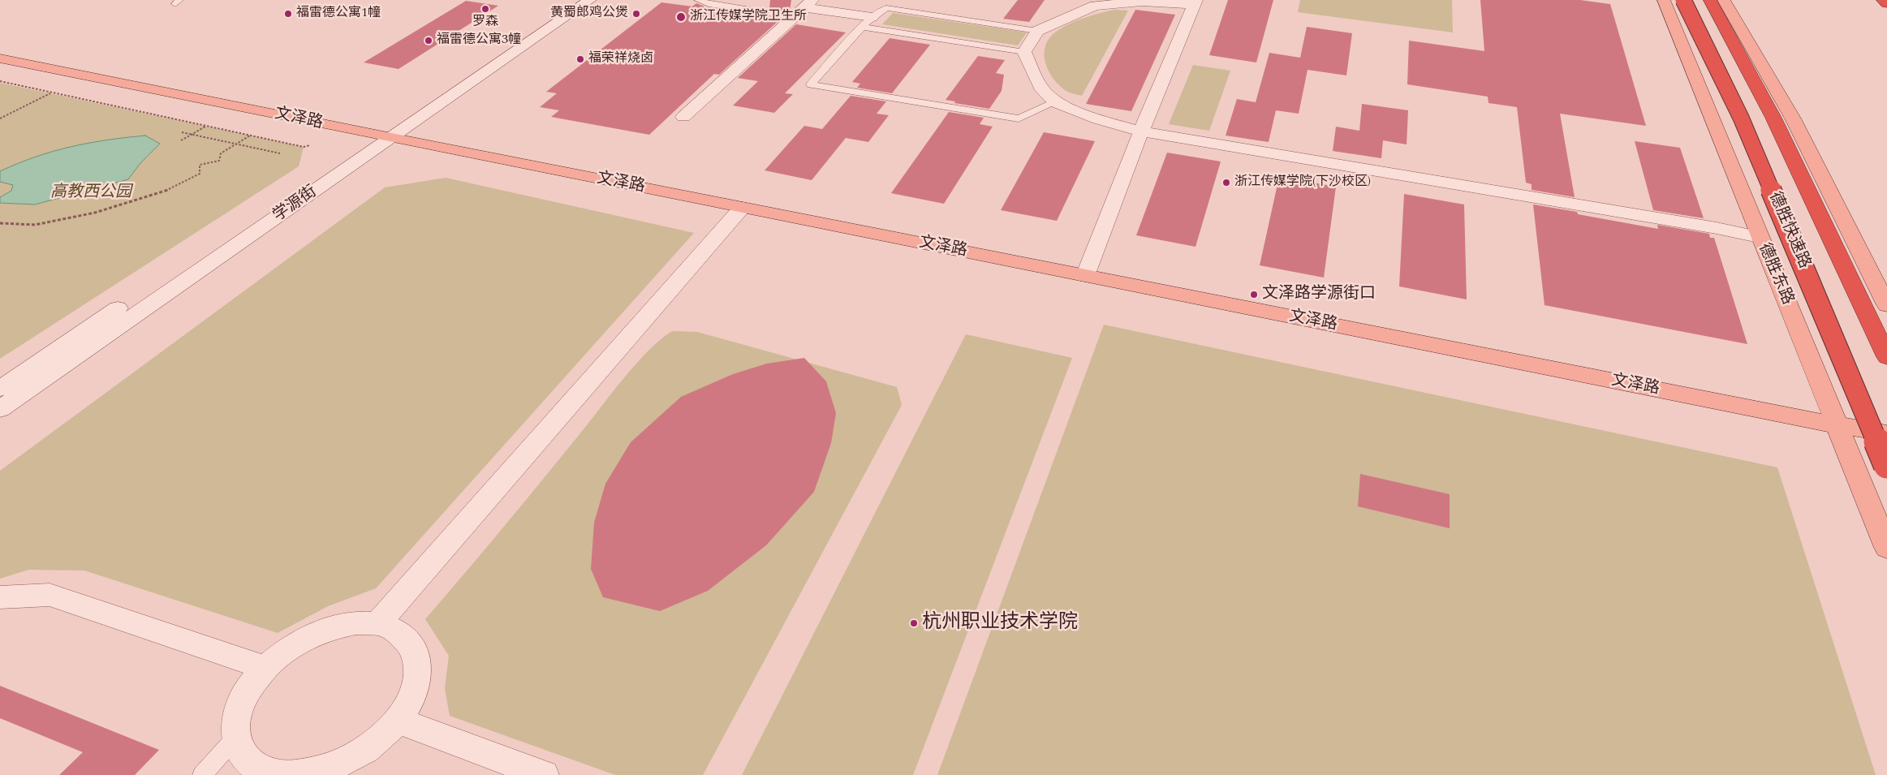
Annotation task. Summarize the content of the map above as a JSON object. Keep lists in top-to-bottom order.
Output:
{
  "streets": {
    "highway": ["德胜快速路"],
    "main road": ["文泽路", "德胜东路"],
    "street": ["学源街"]
  },
  "crossings": [
    ["文泽路", "学源街"],
    ["文泽路", "德胜东路"]
  ],
  "parks": ["高教西公园"],
  "places": [
    "罗森",
    "福雷德公寓1幢",
    "黄蜀郎鸡公煲",
    "浙江传媒学院卫生所",
    "福雷德公寓3幢",
    "福荣祥烧卤",
    "浙江传媒学院(下沙校区)",
    "文泽路学源街口",
    "杭州职业技术学院"
  ]
}
